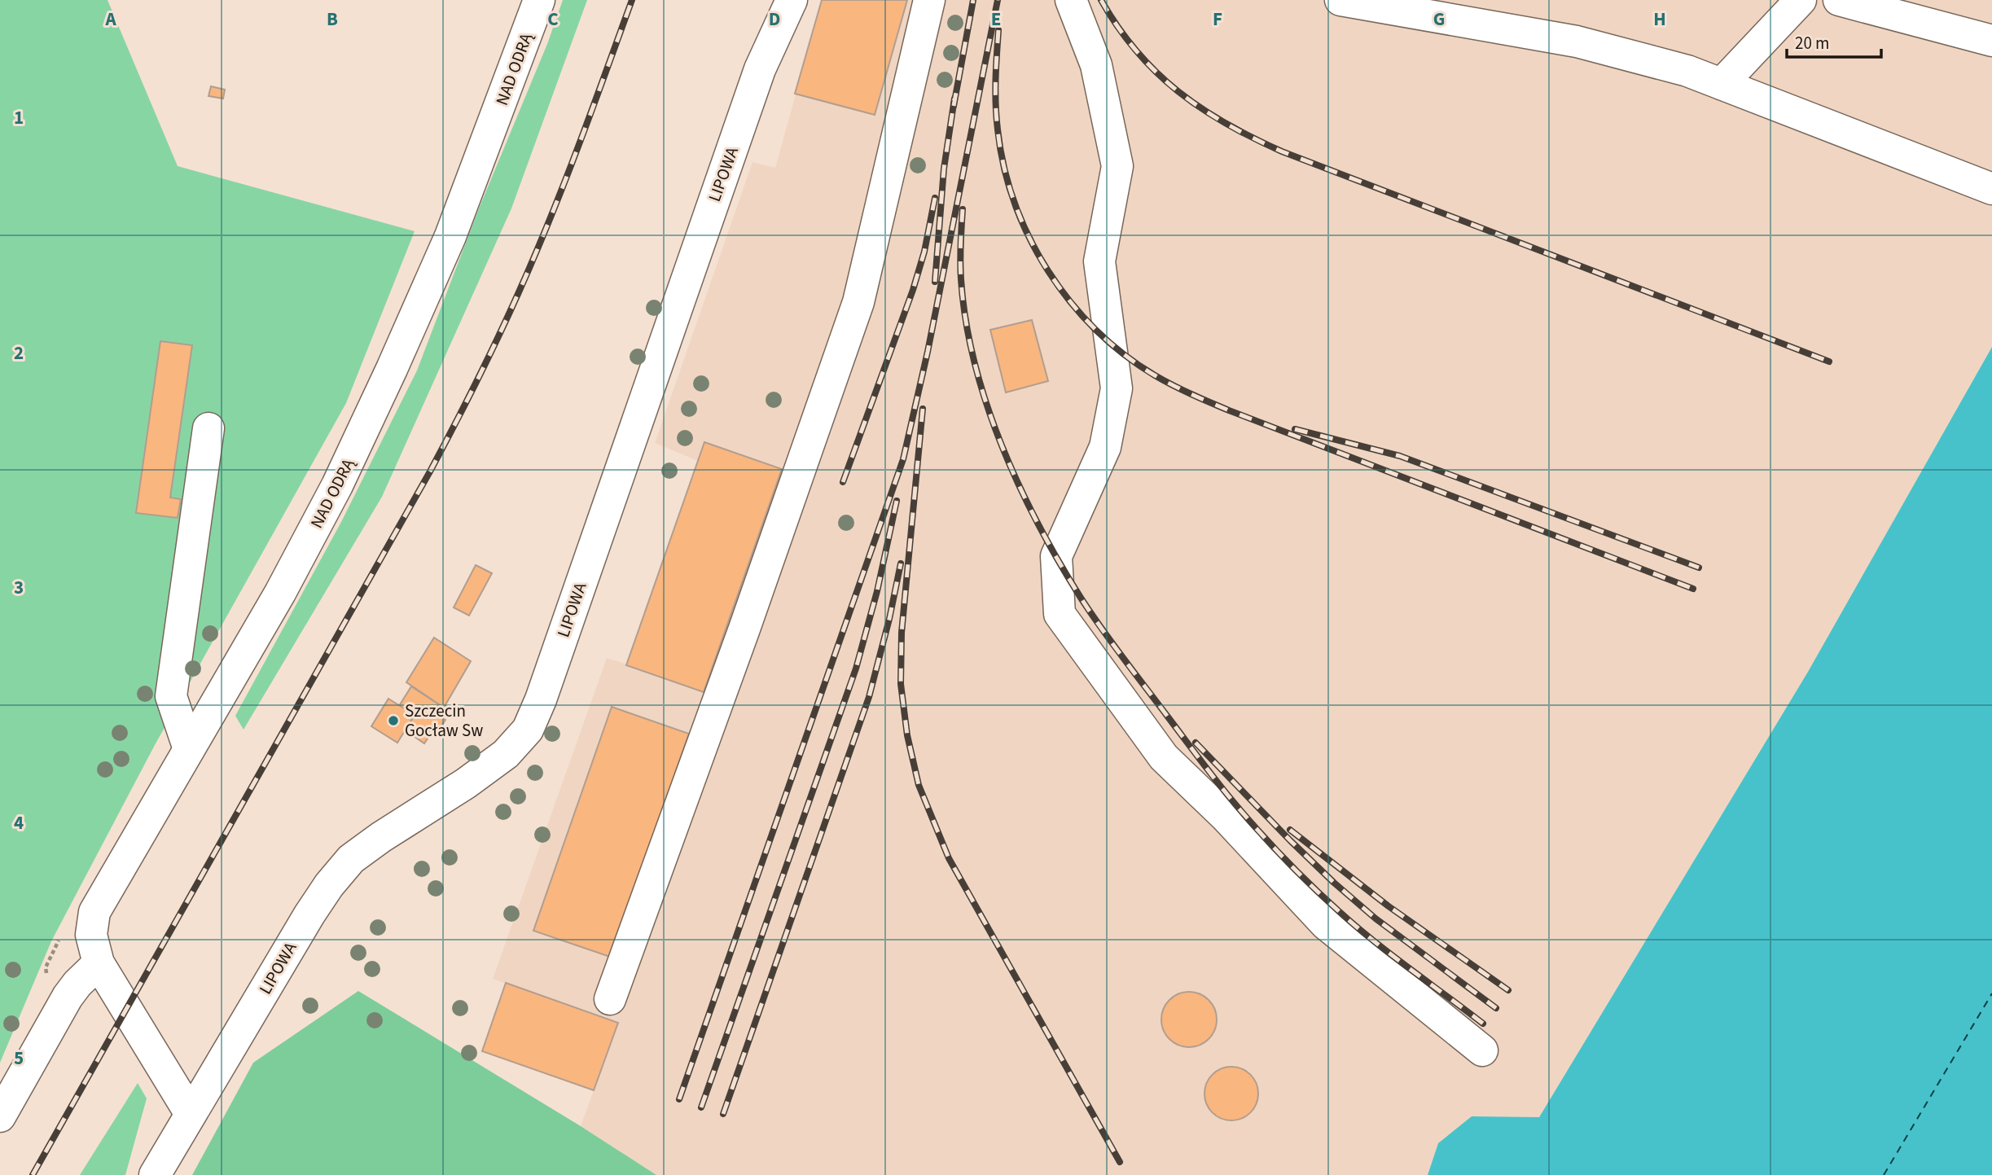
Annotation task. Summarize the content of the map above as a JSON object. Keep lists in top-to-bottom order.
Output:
{
  "streets": {
    "street": ["NAD ODRĄ", "LIPOWA"]
  },
  "places": ["Szczecin Gocław Sw"],
  "scale_bar": "20 m",
  "grid": {
    "columns": [
      "A",
      "B",
      "C",
      "D",
      "E",
      "F",
      "G",
      "H"
    ],
    "rows": [
      "1",
      "2",
      "3",
      "4",
      "5"
    ]
  }
}
